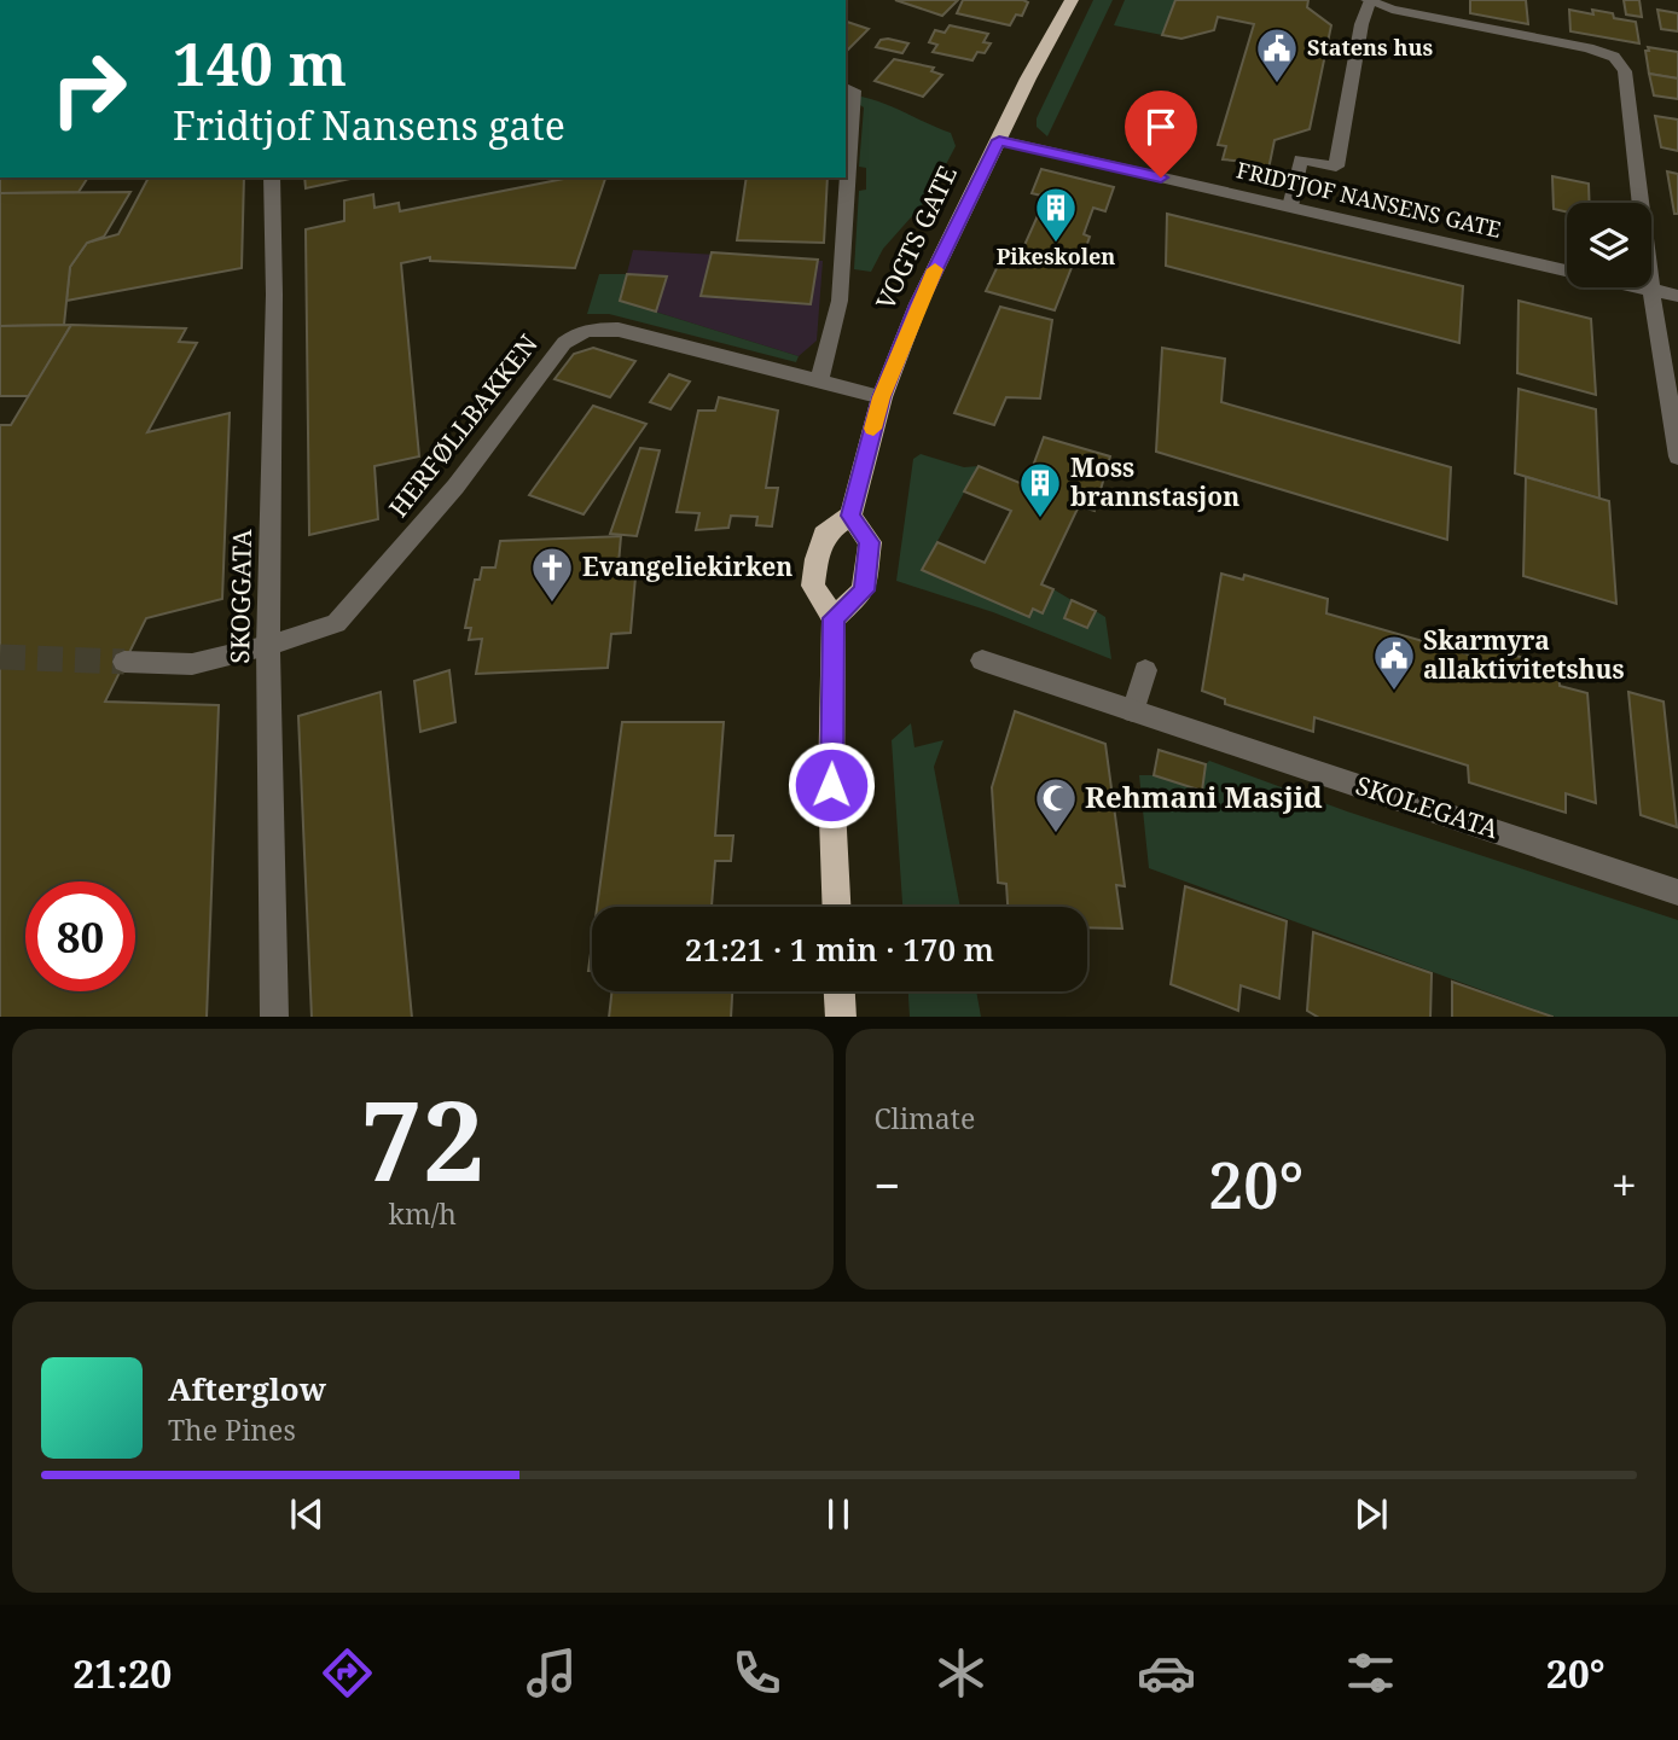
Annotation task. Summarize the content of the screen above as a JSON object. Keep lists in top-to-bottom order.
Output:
{
  "streets": {
    "highway": ["VOGTS GATE"],
    "street": [
      "FRIDTJOF NANSENS GATE",
      "HERFØLLBAKKEN",
      "SKOGGATA",
      "SKOLEGATA"
    ]
  },
  "crossings": [
    ["FRIDTJOF NANSENS GATE", "VOGTS GATE"],
    ["VOGTS GATE", "HERFØLLBAKKEN"],
    ["HERFØLLBAKKEN", "SKOGGATA"]
  ],
  "places": {
    "public building": ["Statens hus", "Skarmyra allaktivitetshus"],
    "building": ["Pikeskolen", "Moss brannstasjon"],
    "church": ["Evangeliekirken"],
    "mosque": ["Rehmani Masjid"]
  },
  "page": {
    "turn": ["140 m", "Fridtjof Nansens gate"],
    "limit": "80",
    "trip": "21:21 · 1 min · 170 m",
    "tile": [
      ["72", "km/h"],
      "Climate"
    ],
    "heat": ["−", "20°", "+"],
    "song": ["Afterglow", "The Pines"],
    "tabs": ["21:20", "20°"]
  }
}
